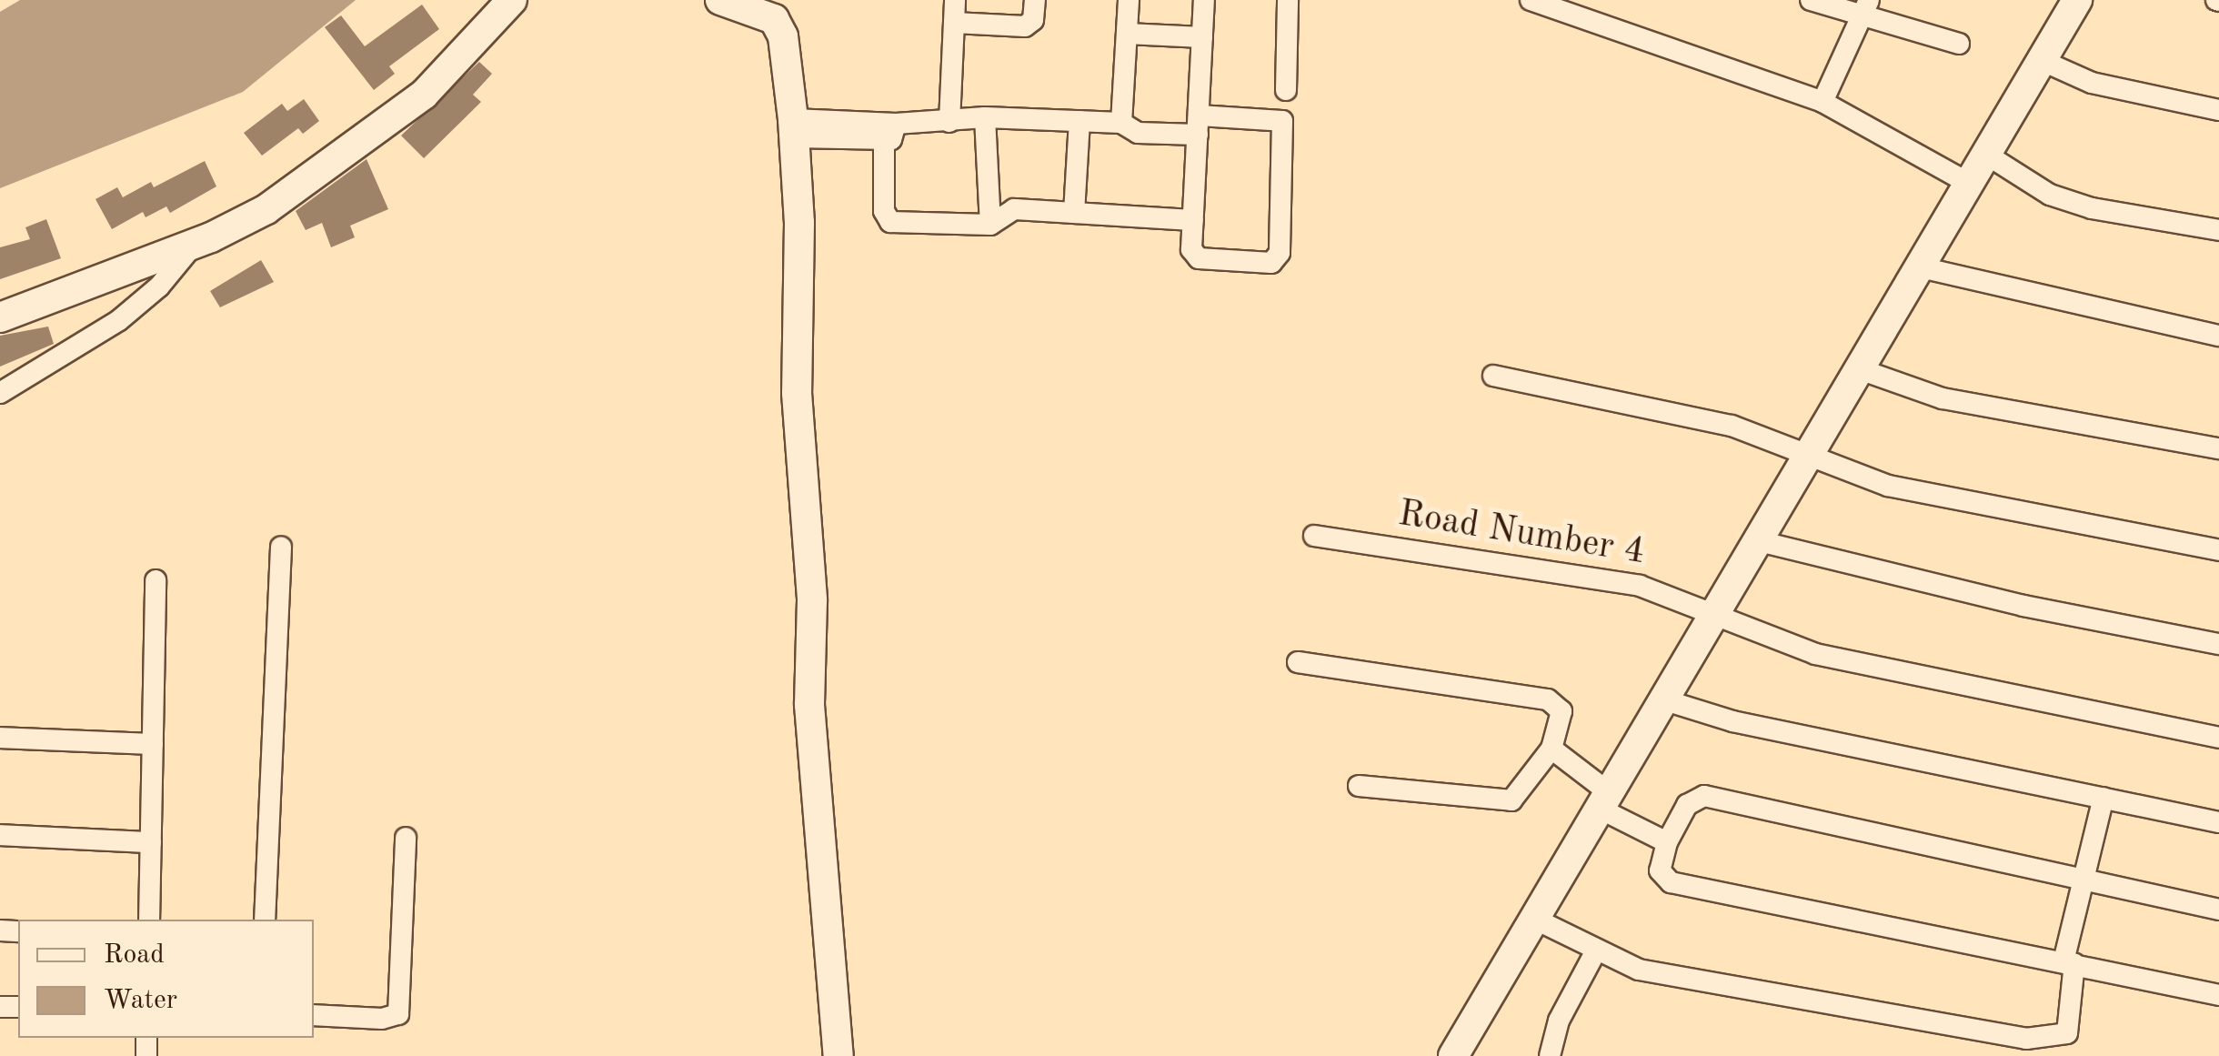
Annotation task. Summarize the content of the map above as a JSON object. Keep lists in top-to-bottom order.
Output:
{
  "streets": {
    "street": ["Road Number 4"]
  },
  "legend": ["Road", "Water"]
}
